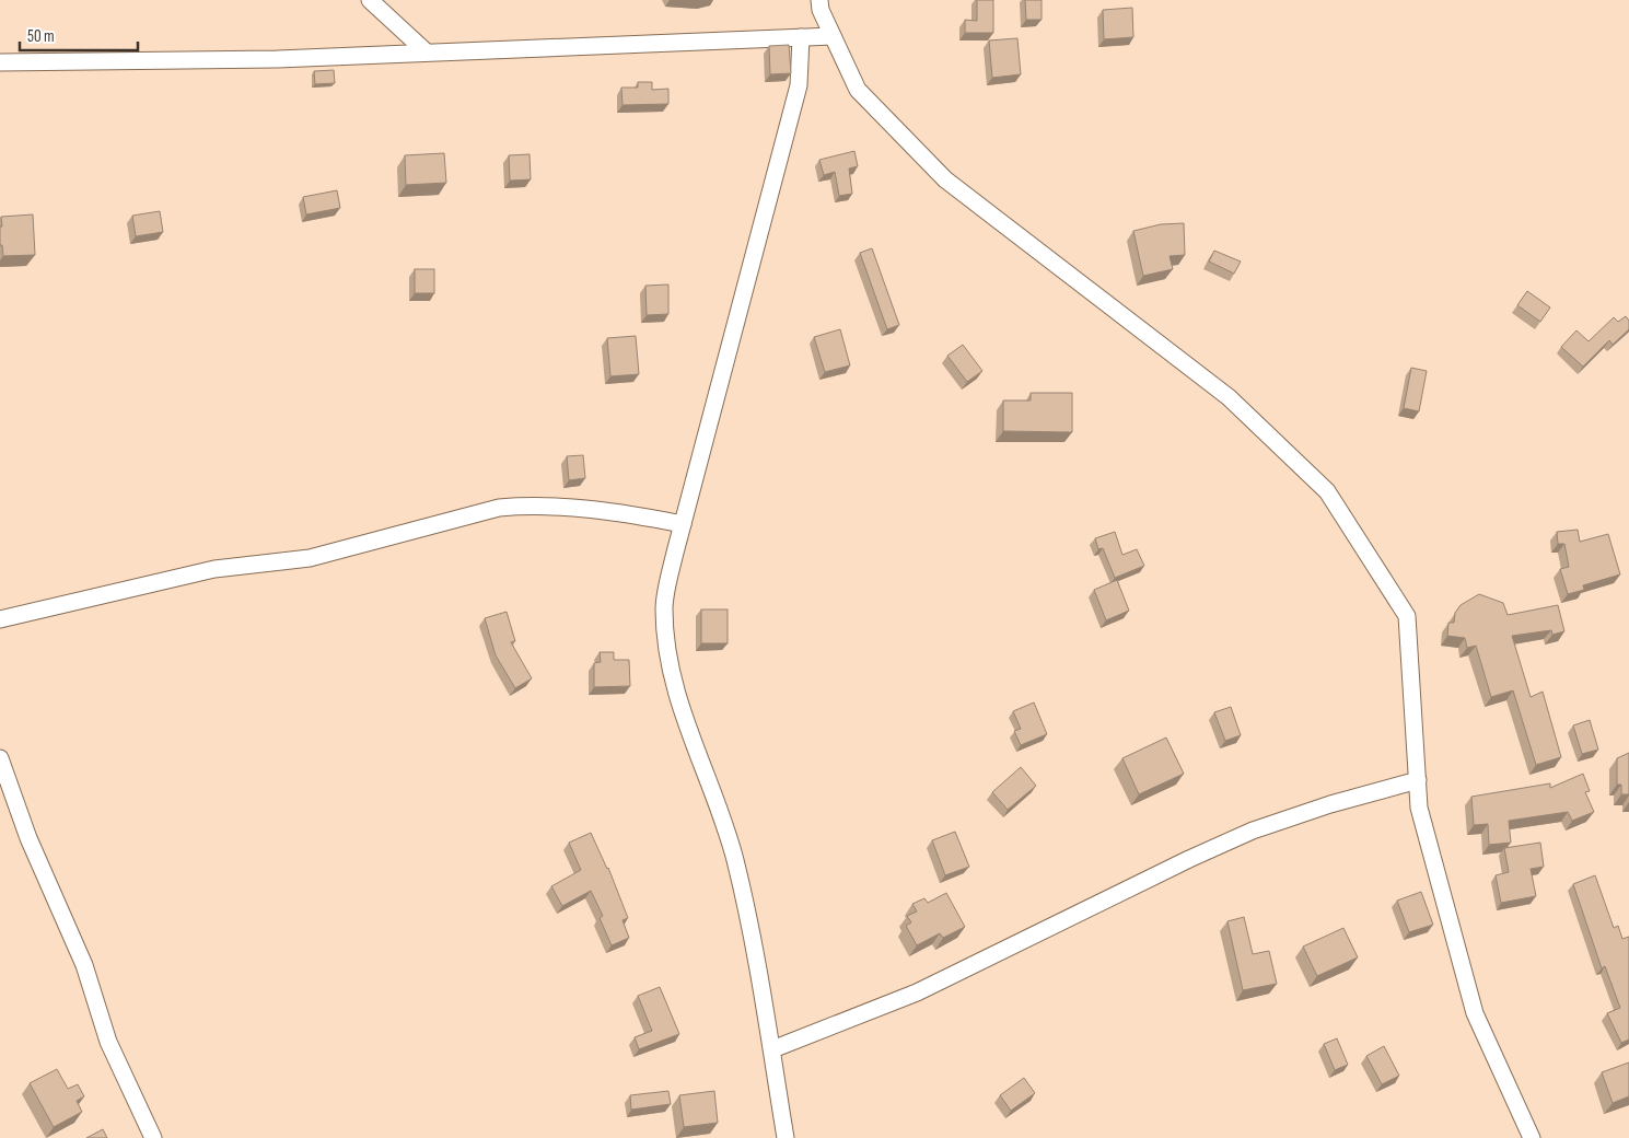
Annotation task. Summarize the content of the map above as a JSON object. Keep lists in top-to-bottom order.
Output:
{
  "scale_bar": "50 m"
}
